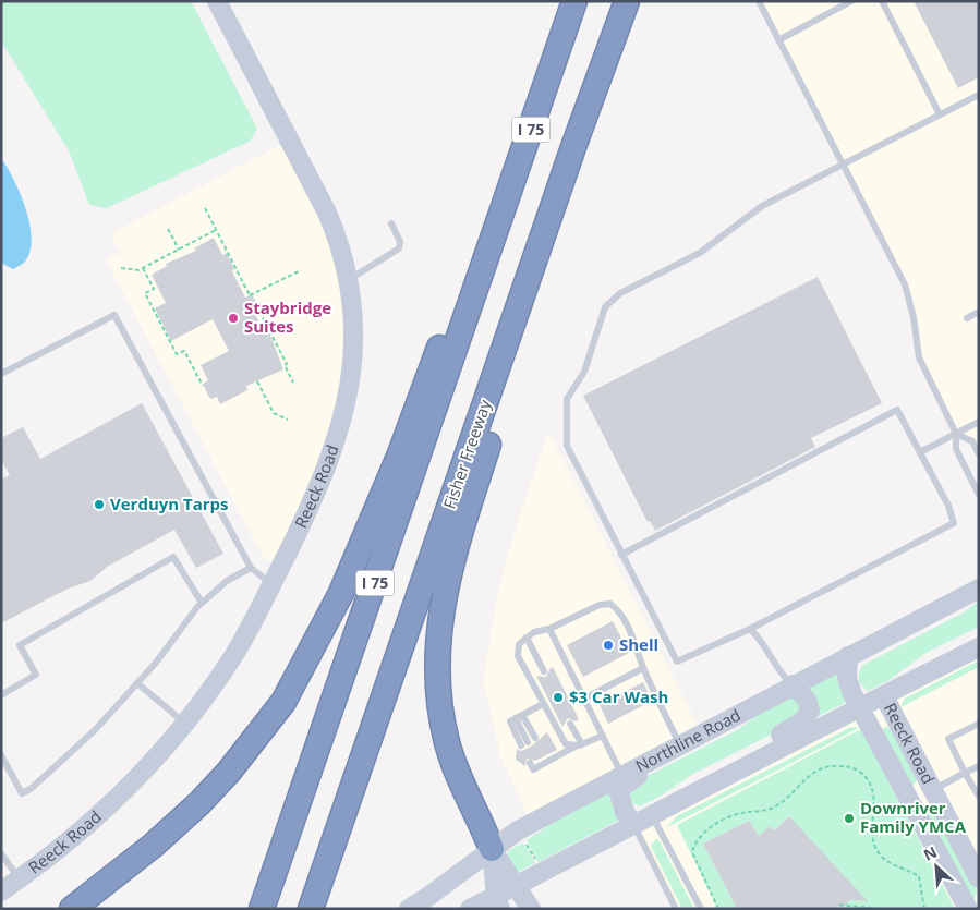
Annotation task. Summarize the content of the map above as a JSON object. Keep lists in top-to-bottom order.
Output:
{
  "streets": {
    "highway": ["I 75", "Fisher Freeway"],
    "main road": ["Reeck Road", "Northline Road"]
  },
  "crossings": [
    ["Reeck Road", "Northline Road"]
  ],
  "places": [
    "Staybridge Suites",
    "Verduyn Tarps",
    "Shell",
    "$3 Car Wash",
    "Downriver Family YMCA"
  ],
  "north": "top left"
}
